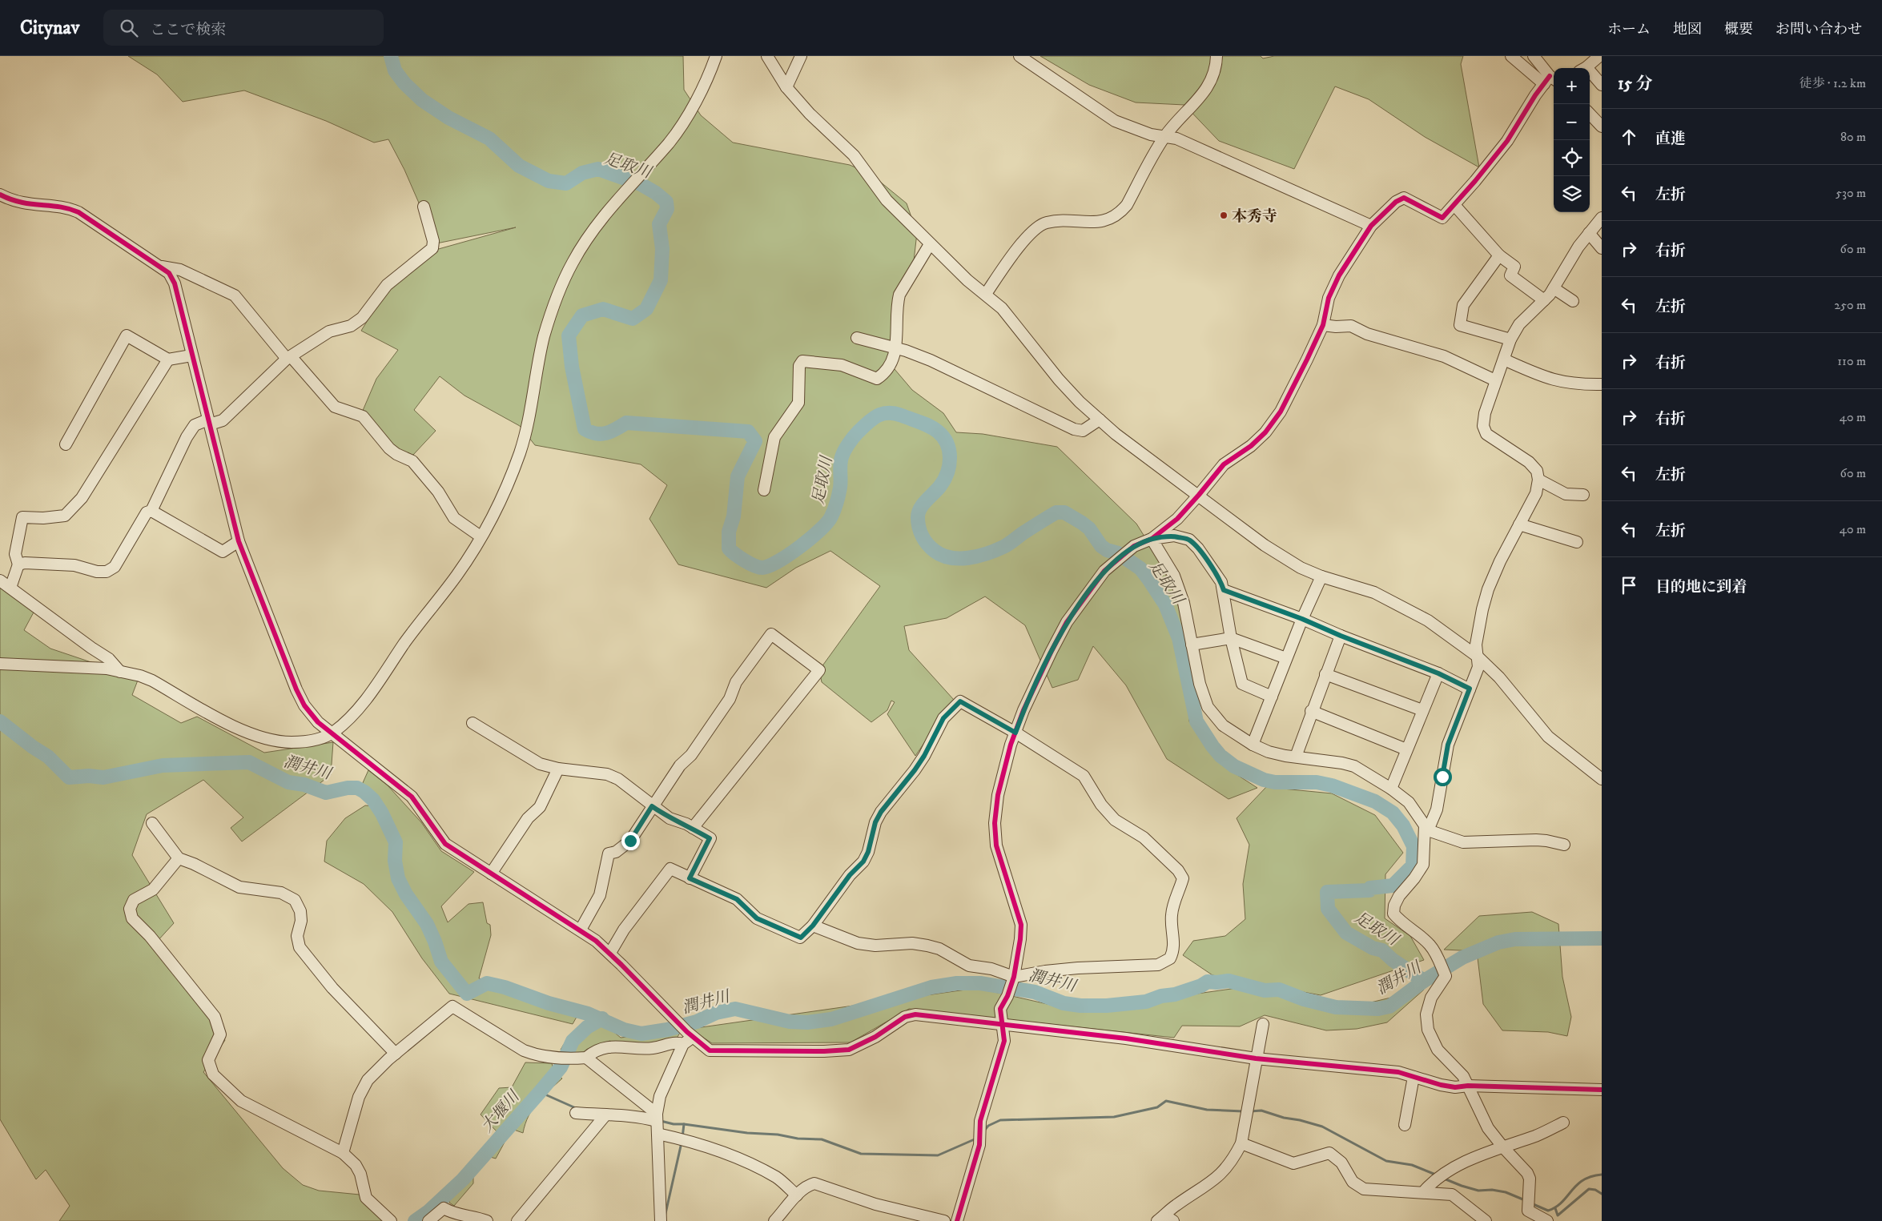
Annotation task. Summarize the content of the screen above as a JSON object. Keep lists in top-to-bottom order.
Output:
{
  "water": ["足取川", "潤井川", "大堰川"],
  "places": ["本秀寺"],
  "page": {
    "header": "Citynav",
    "search": "ここで検索",
    "nav": [
      "ホーム",
      "地図",
      "概要",
      "お問い合わせ"
    ],
    "heading": ["15 分", "徒歩 · 1.2 km"],
    "map_buttons": ["+", "−"],
    "list": [
      ["直進", "80 m"],
      ["左折", "530 m"],
      ["右折", "60 m"],
      ["左折", "250 m"],
      ["右折", "110 m"],
      ["右折", "40 m"],
      ["左折", "60 m"],
      ["左折", "40 m"],
      "目的地に到着"
    ]
  }
}
